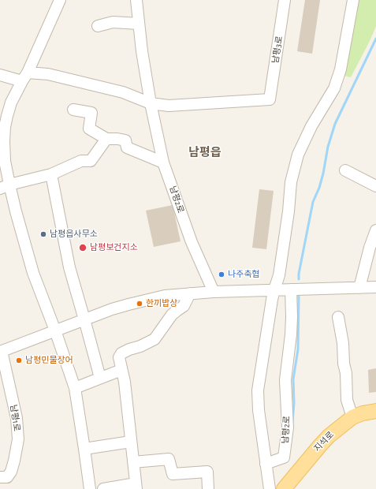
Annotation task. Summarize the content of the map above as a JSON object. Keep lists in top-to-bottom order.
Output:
{
  "streets": {
    "main road": ["지석로"],
    "street": ["남평3로", "남평2로", "남평1로"]
  },
  "crossings": [
    ["남평3로", "남평2로"]
  ],
  "districts": ["남평읍"],
  "places": [
    "남평읍사무소",
    "남평보건지소",
    "나주축협",
    "한끼밥상",
    "남평민물장어"
  ]
}
